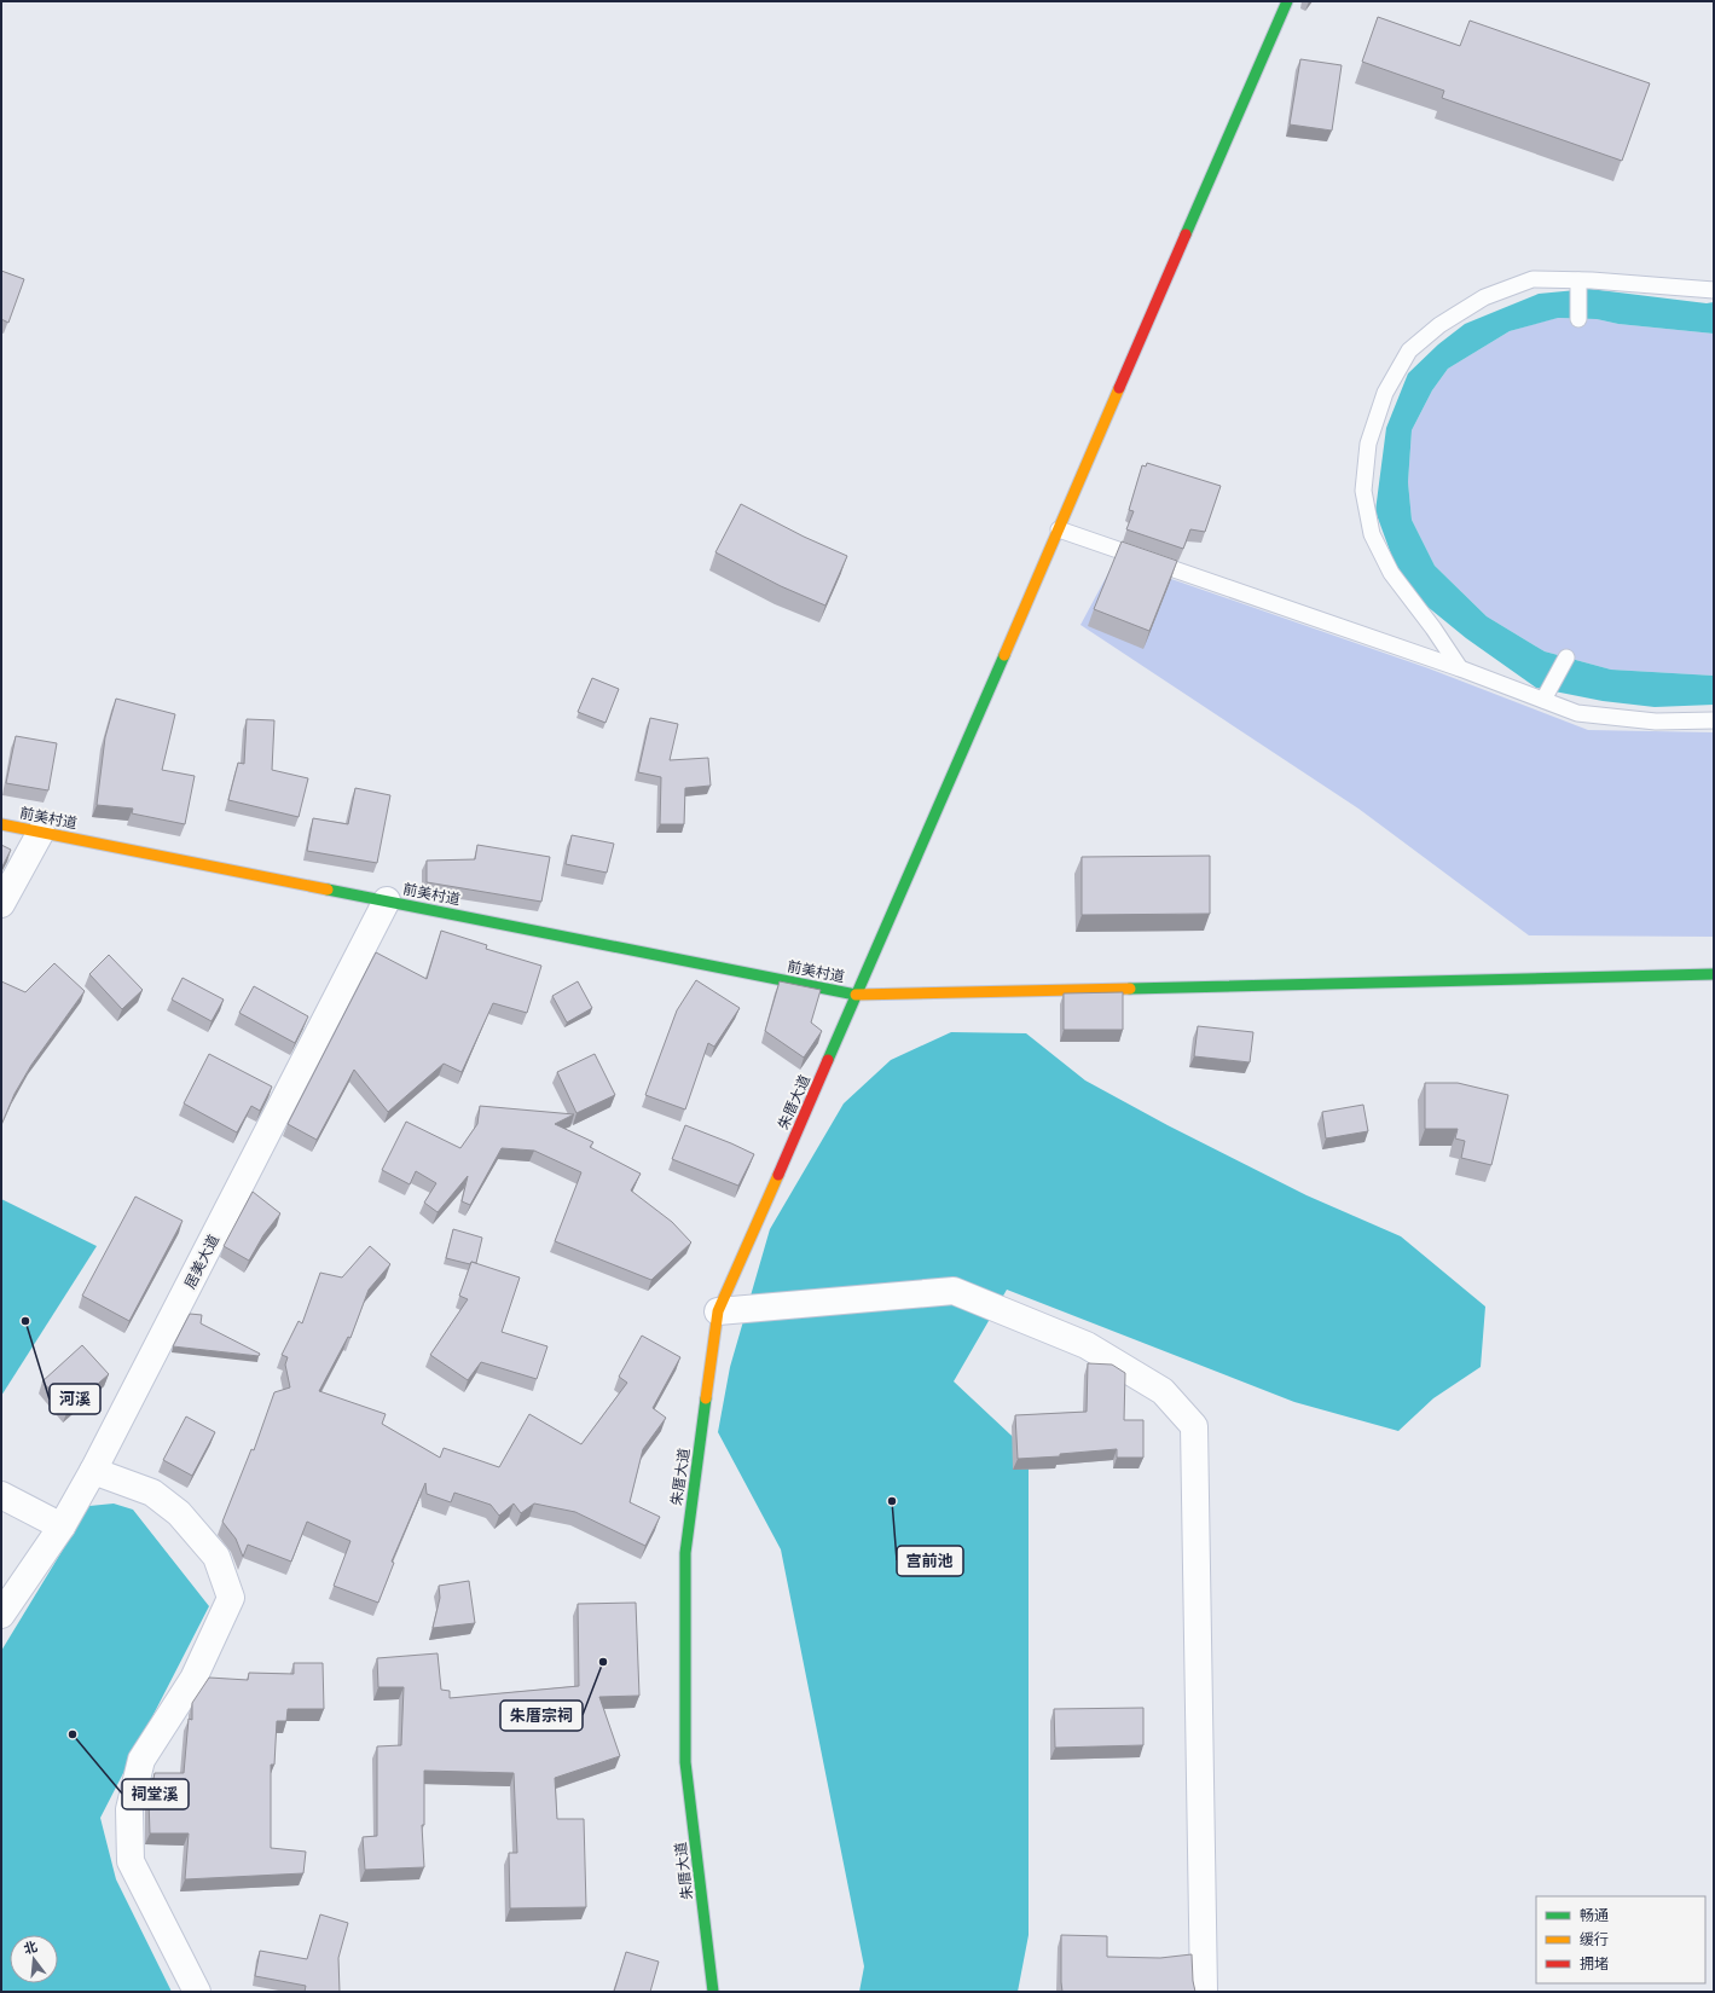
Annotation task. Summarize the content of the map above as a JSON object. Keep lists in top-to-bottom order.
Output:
{
  "streets": {
    "street": ["前美村道", "朱厝大道", "居美大道"]
  },
  "crossings": [
    ["前美村道", "朱厝大道"],
    ["前美村道", "居美大道"]
  ],
  "places": [
    "河溪",
    "宫前池",
    "朱厝宗祠",
    "祠堂溪"
  ],
  "legend": ["畅通", "缓行", "拥堵"],
  "north": "top"
}
